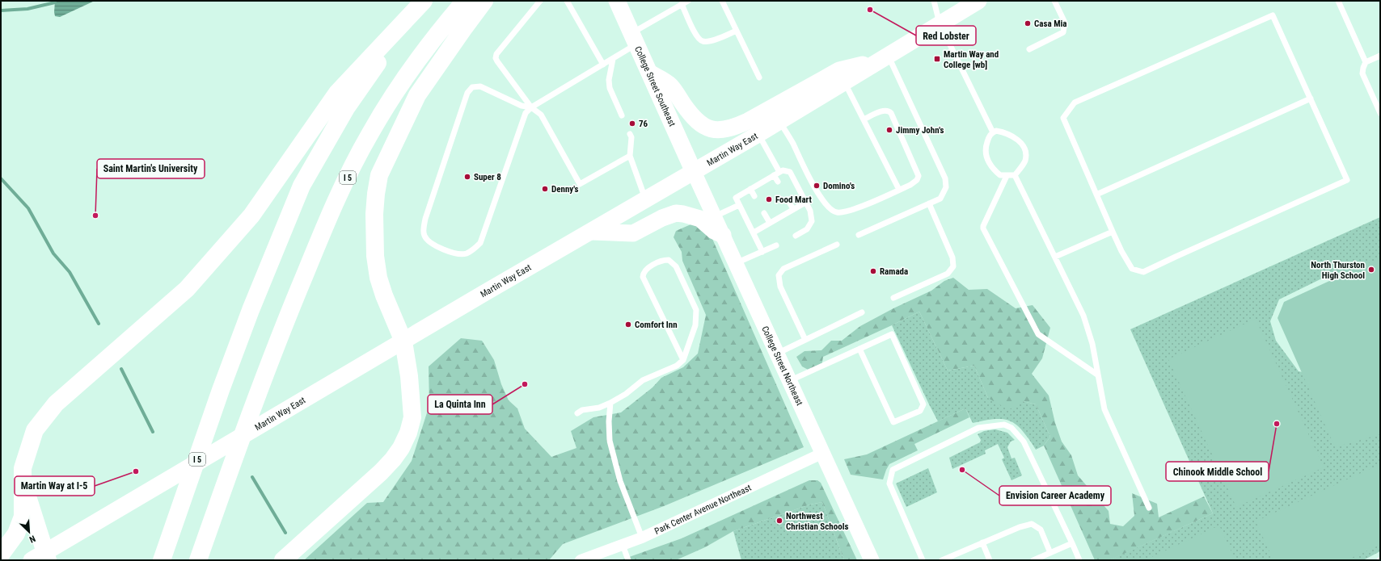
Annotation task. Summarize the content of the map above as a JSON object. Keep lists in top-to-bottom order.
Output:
{
  "streets": {
    "highway": ["I 5"],
    "main road": ["College Street Southeast", "Martin Way East"],
    "street": ["College Street Northeast", "Park Center Avenue Northeast"]
  },
  "crossings": [
    ["College Street Southeast", "Martin Way East"],
    ["College Street Southeast", "College Street Northeast"],
    ["Martin Way East", "College Street Northeast"],
    ["College Street Northeast", "Park Center Avenue Northeast"]
  ],
  "places": {
    "other": [
      "Red Lobster",
      "Casa Mia",
      "76",
      "Jimmy John's",
      "Super 8",
      "Domino's",
      "Denny's",
      "Food Mart",
      "Saint Martin's University",
      "North Thurston High School",
      "Ramada",
      "Comfort Inn",
      "La Quinta Inn",
      "Chinook Middle School",
      "Envision Career Academy",
      "Martin Way at I-5",
      "Northwest Christian Schools"
    ],
    "transit": ["Martin Way and College [wb]"]
  },
  "north": "bottom right"
}
